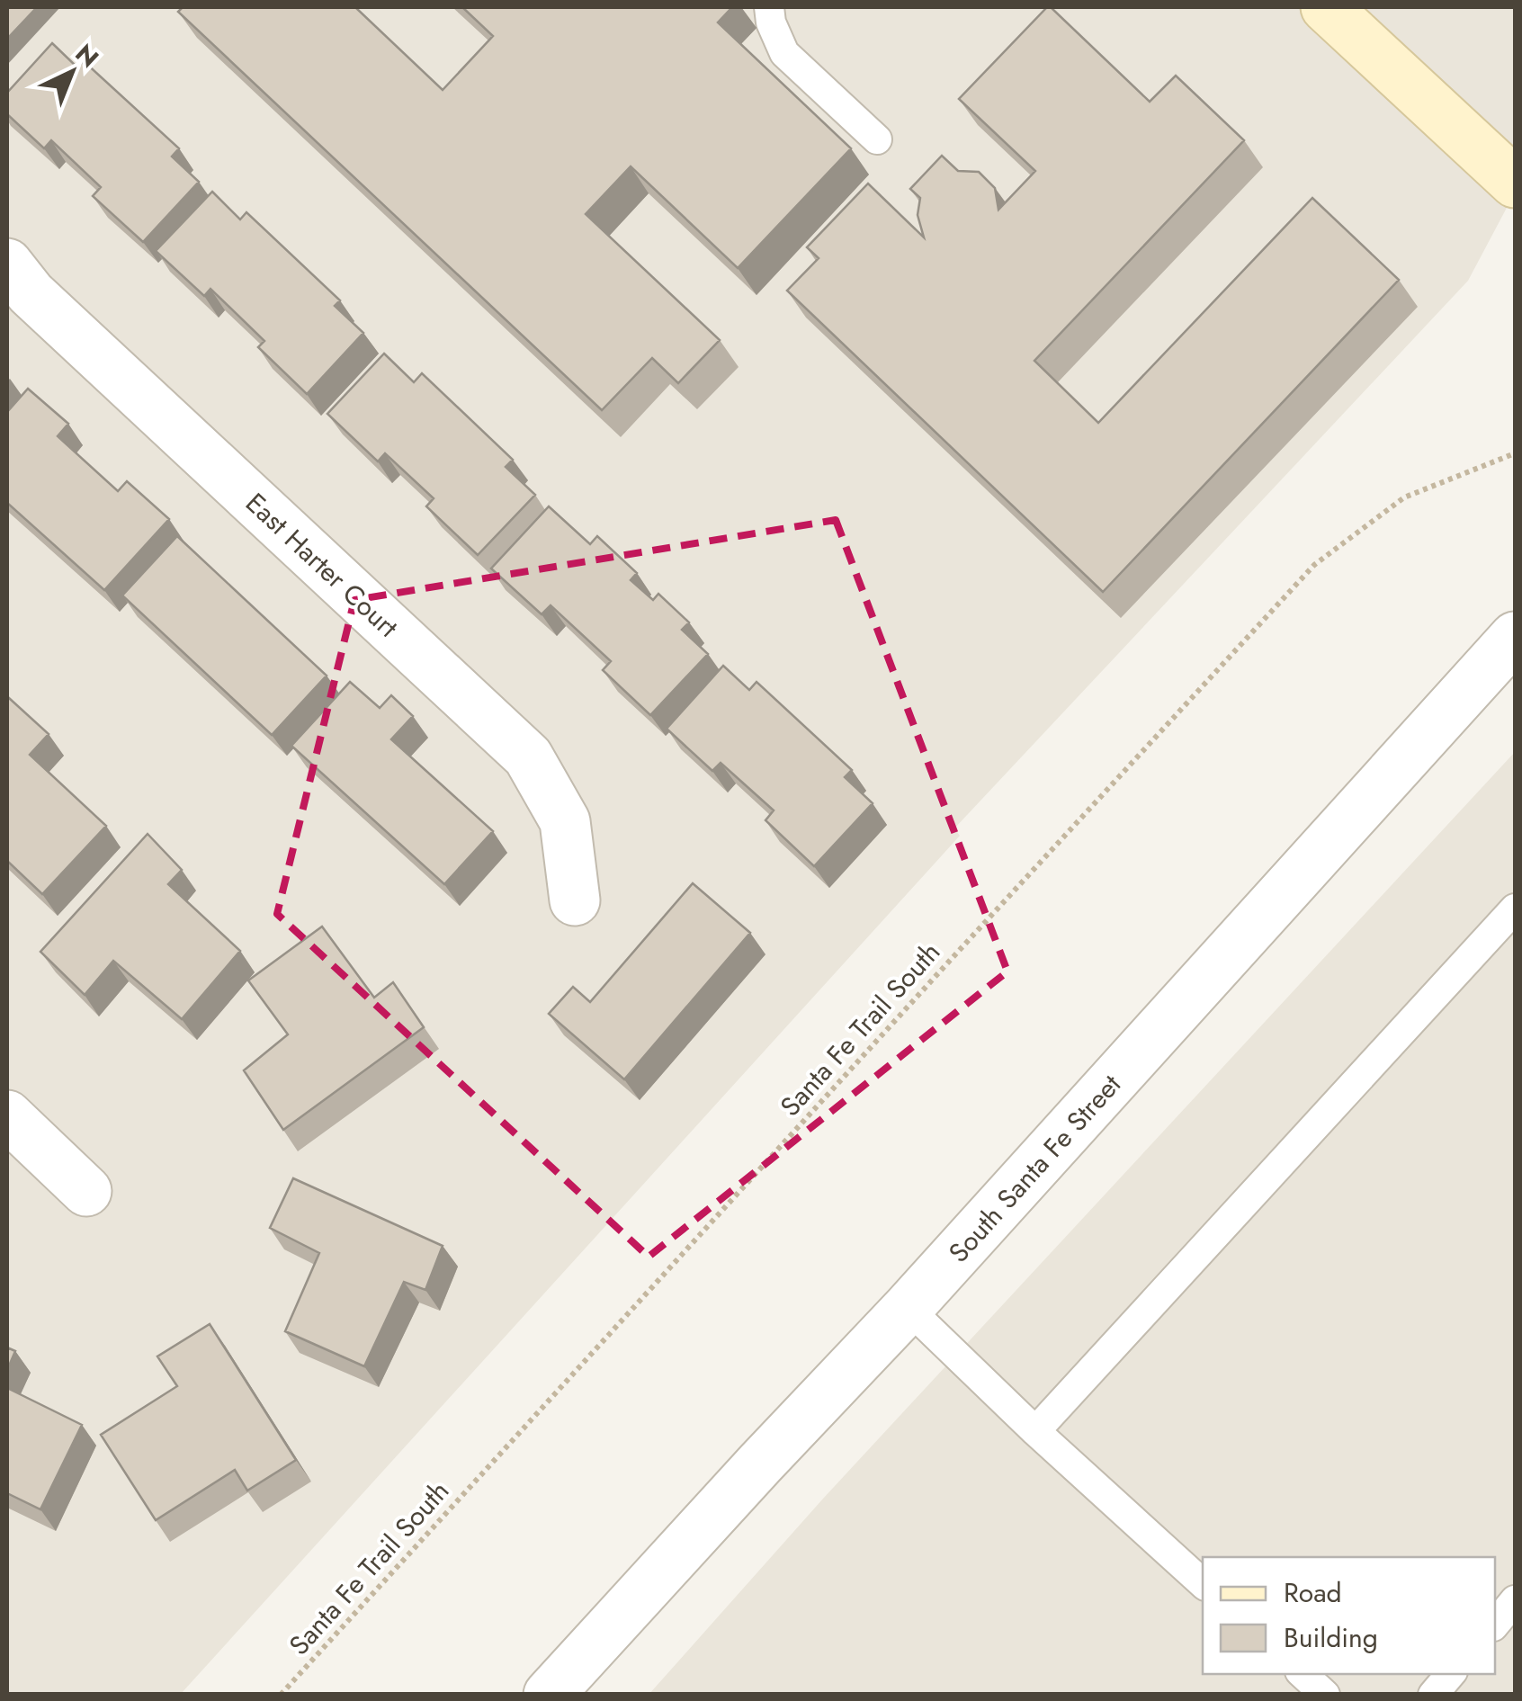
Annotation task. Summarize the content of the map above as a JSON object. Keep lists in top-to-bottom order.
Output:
{
  "streets": {
    "street": ["East Harter Court", "South Santa Fe Street"],
    "path": ["Santa Fe Trail South"]
  },
  "legend": ["Road", "Building"],
  "north": "top right"
}
